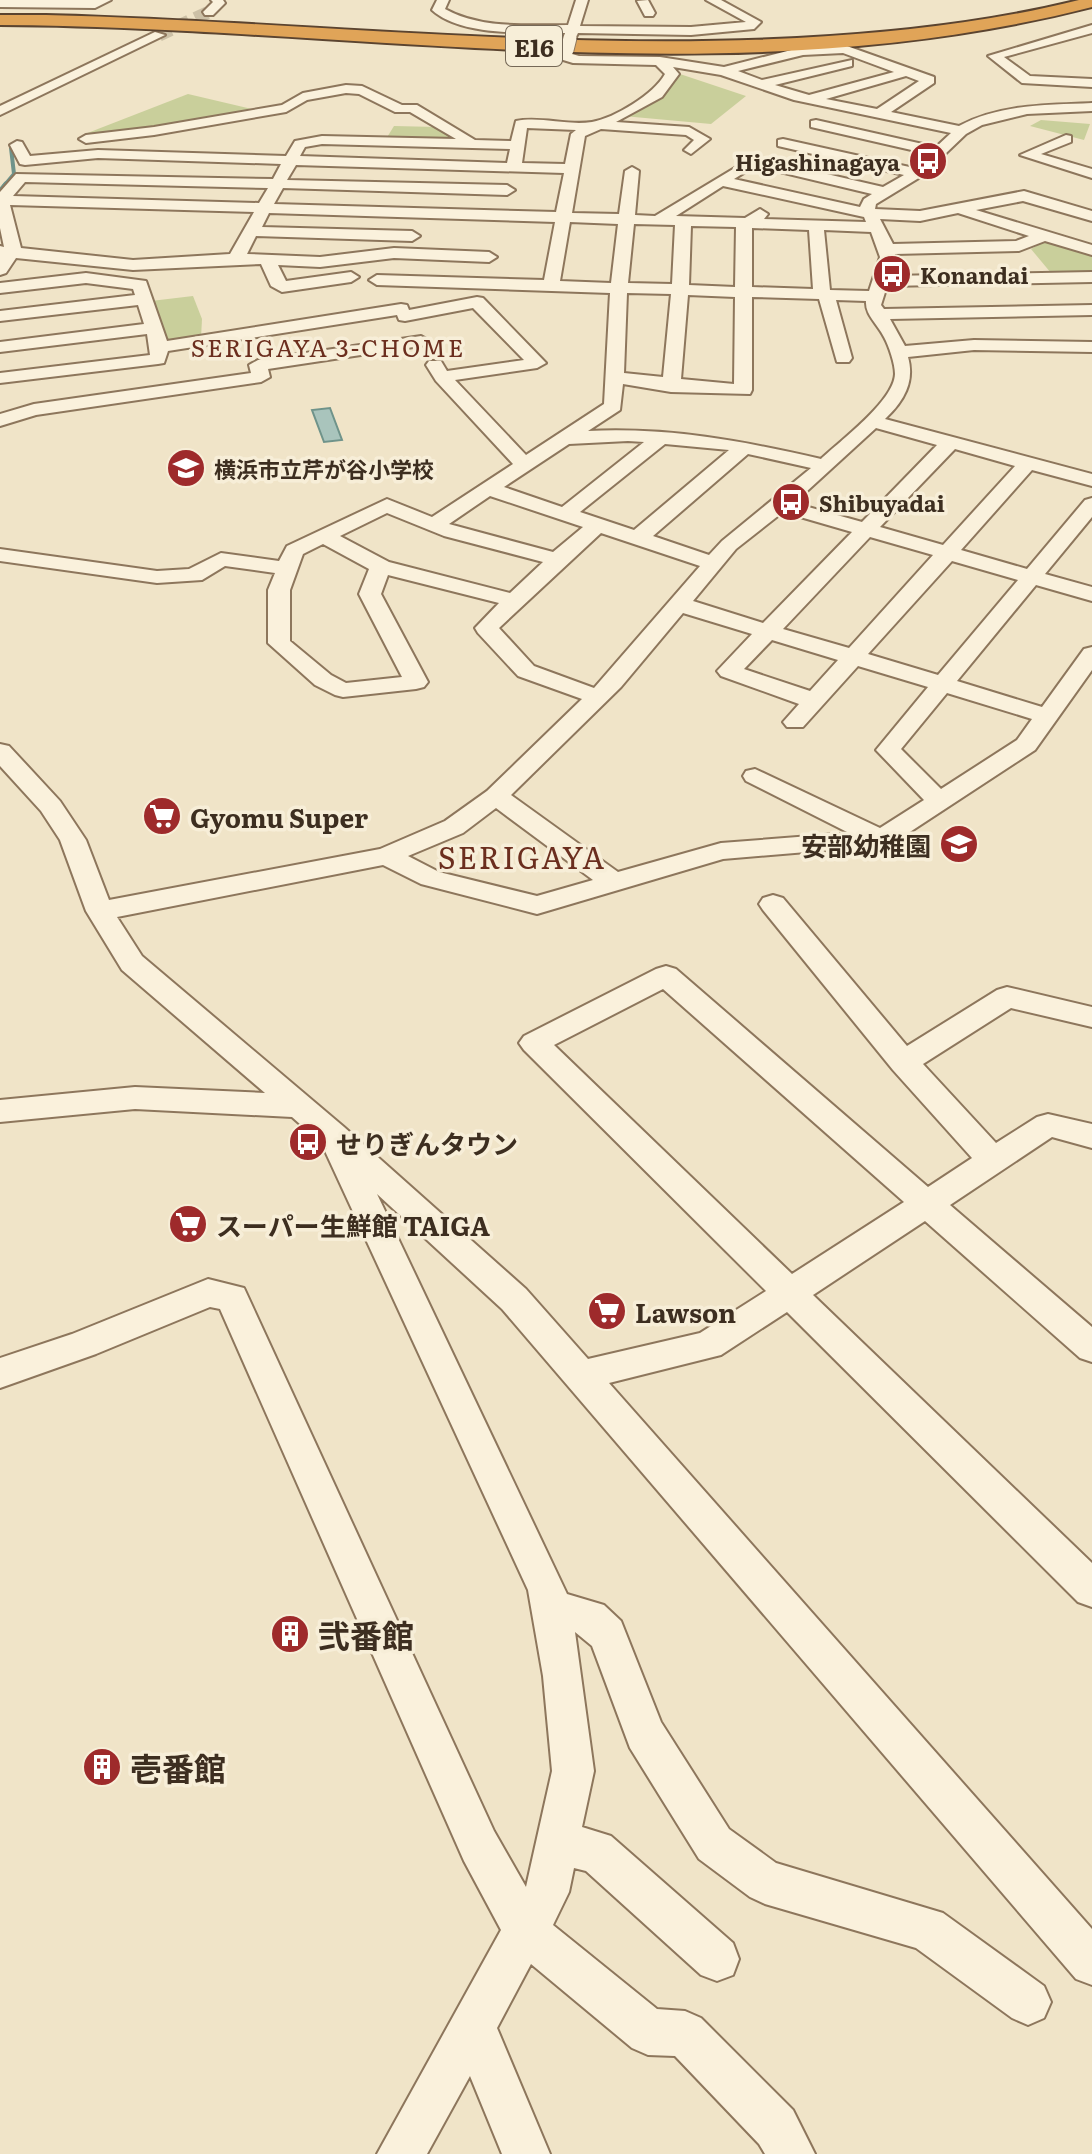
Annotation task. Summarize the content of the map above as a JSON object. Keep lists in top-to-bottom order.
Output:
{
  "streets": {
    "highway": ["E16"]
  },
  "districts": ["SERIGAYA 3-CHOME", "SERIGAYA"],
  "places": {
    "bus stop": [
      "Higashinagaya",
      "Konandai",
      "Shibuyadai",
      "せりぎんタウン"
    ],
    "school or university": ["横浜市立芹が谷小学校", "安部幼稚園"],
    "supermarket": ["Gyomu Super", "スーパー生鮮館 TAIGA", "Lawson"],
    "building": ["弐番館", "壱番館"]
  }
}
